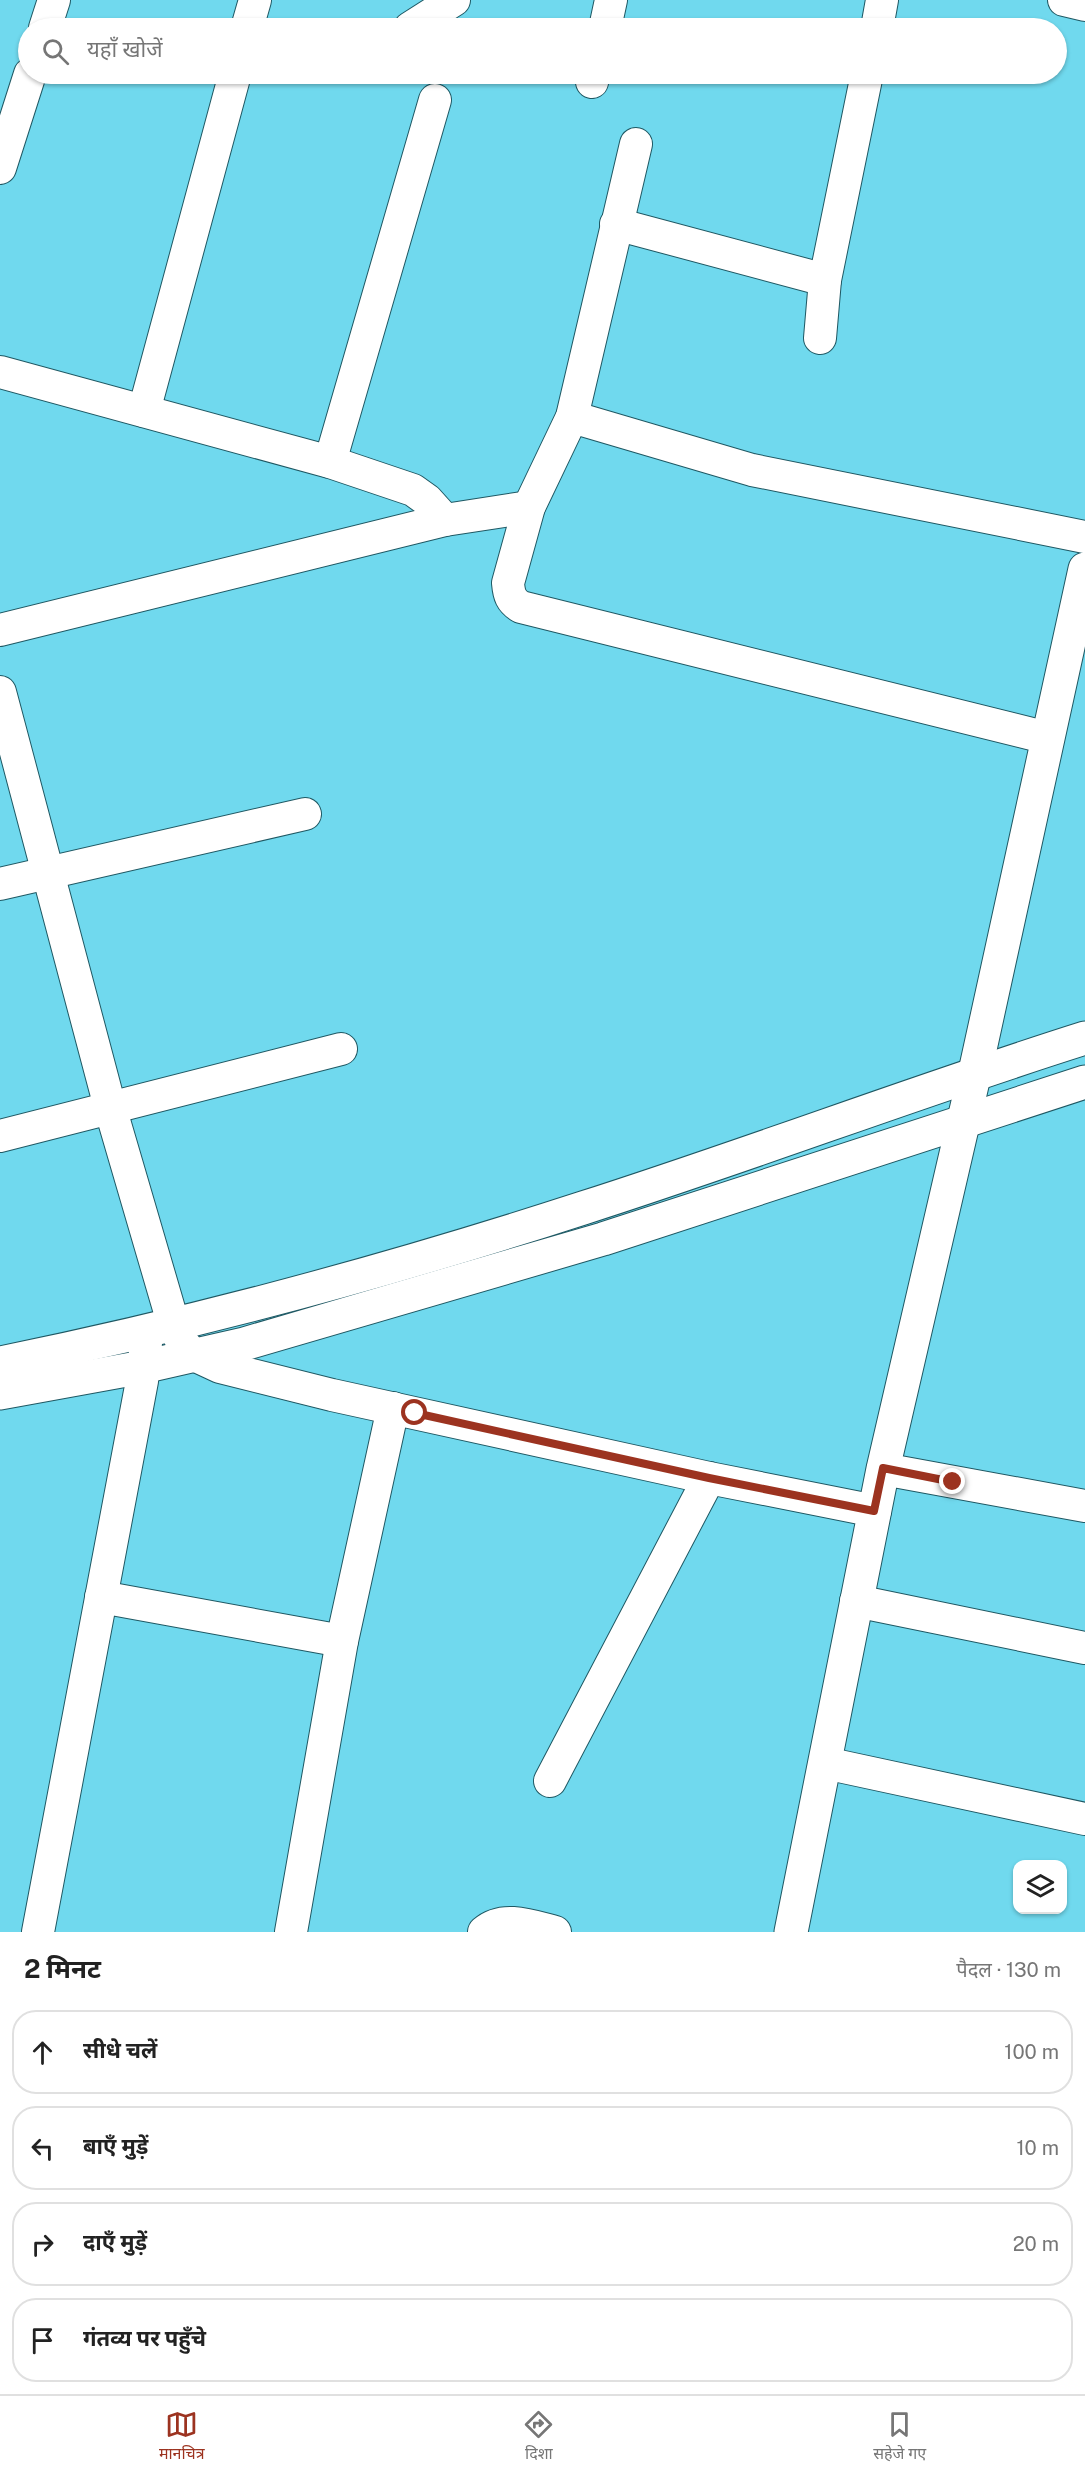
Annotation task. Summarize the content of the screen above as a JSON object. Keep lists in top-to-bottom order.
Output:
{
  "page": {
    "search": "यहाँ खोजें",
    "heading": ["2 मिनट", "पैदल · 130 m"],
    "list": [
      ["सीधे चलें", "100 m"],
      ["बाएँ मुड़ें", "10 m"],
      ["दाएँ मुड़ें", "20 m"],
      "गंतव्य पर पहुँचे"
    ],
    "nav": ["मानचित्र", "दिशा", "सहेजे गए"]
  }
}
